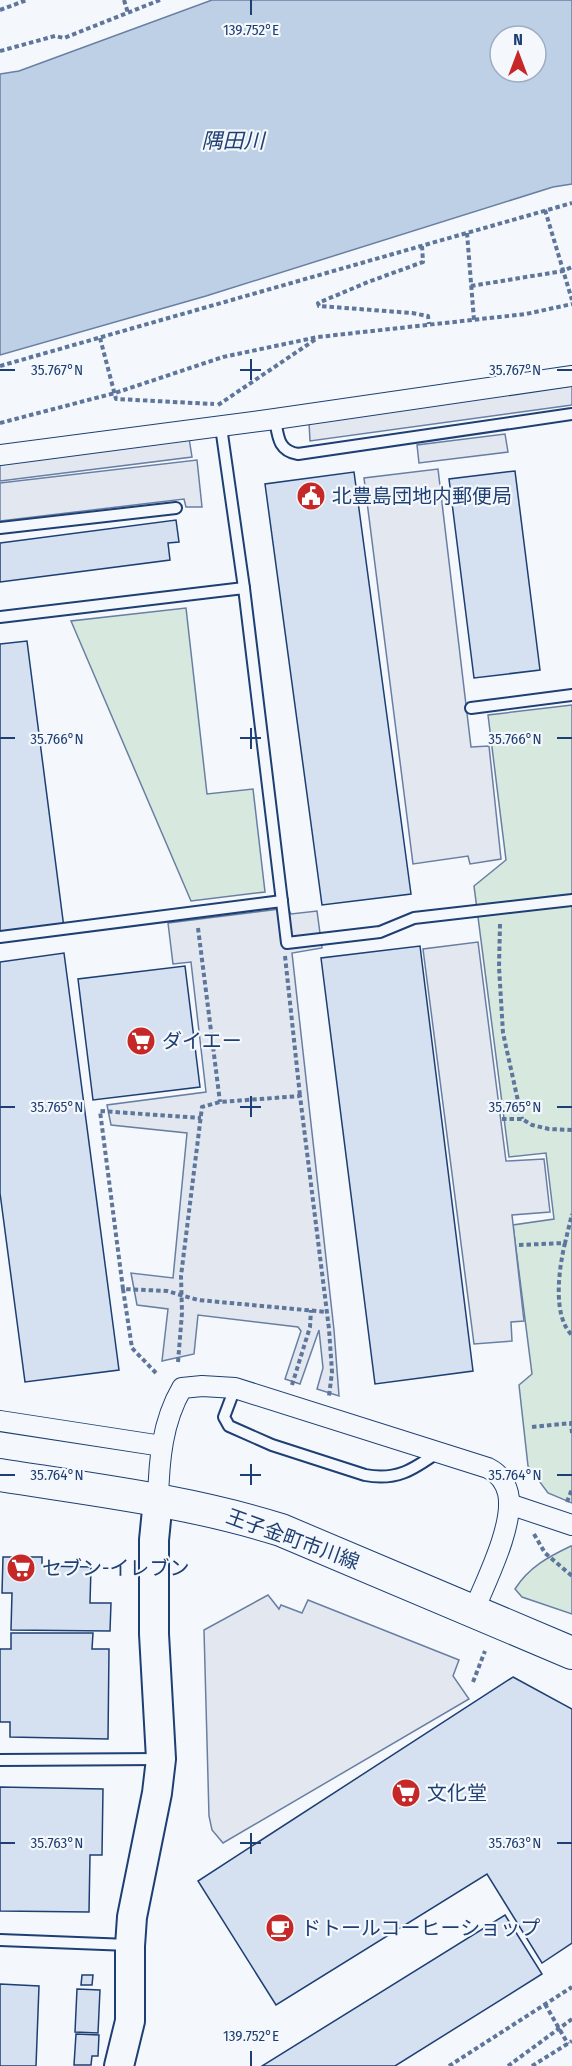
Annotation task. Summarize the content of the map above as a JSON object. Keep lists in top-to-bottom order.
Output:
{
  "streets": {
    "main road": ["王子金町市川線"]
  },
  "water": ["隅田川"],
  "places": {
    "public building": ["北豊島団地内郵便局"],
    "supermarket": ["ダイエー", "セブン-イレブン", "文化堂"],
    "cafe": ["ドトールコーヒーショップ"]
  },
  "north": "top",
  "coordinates": [
    "139.752°E",
    "35.767°N",
    "35.766°N",
    "35.765°N",
    "35.764°N",
    "35.763°N"
  ]
}
